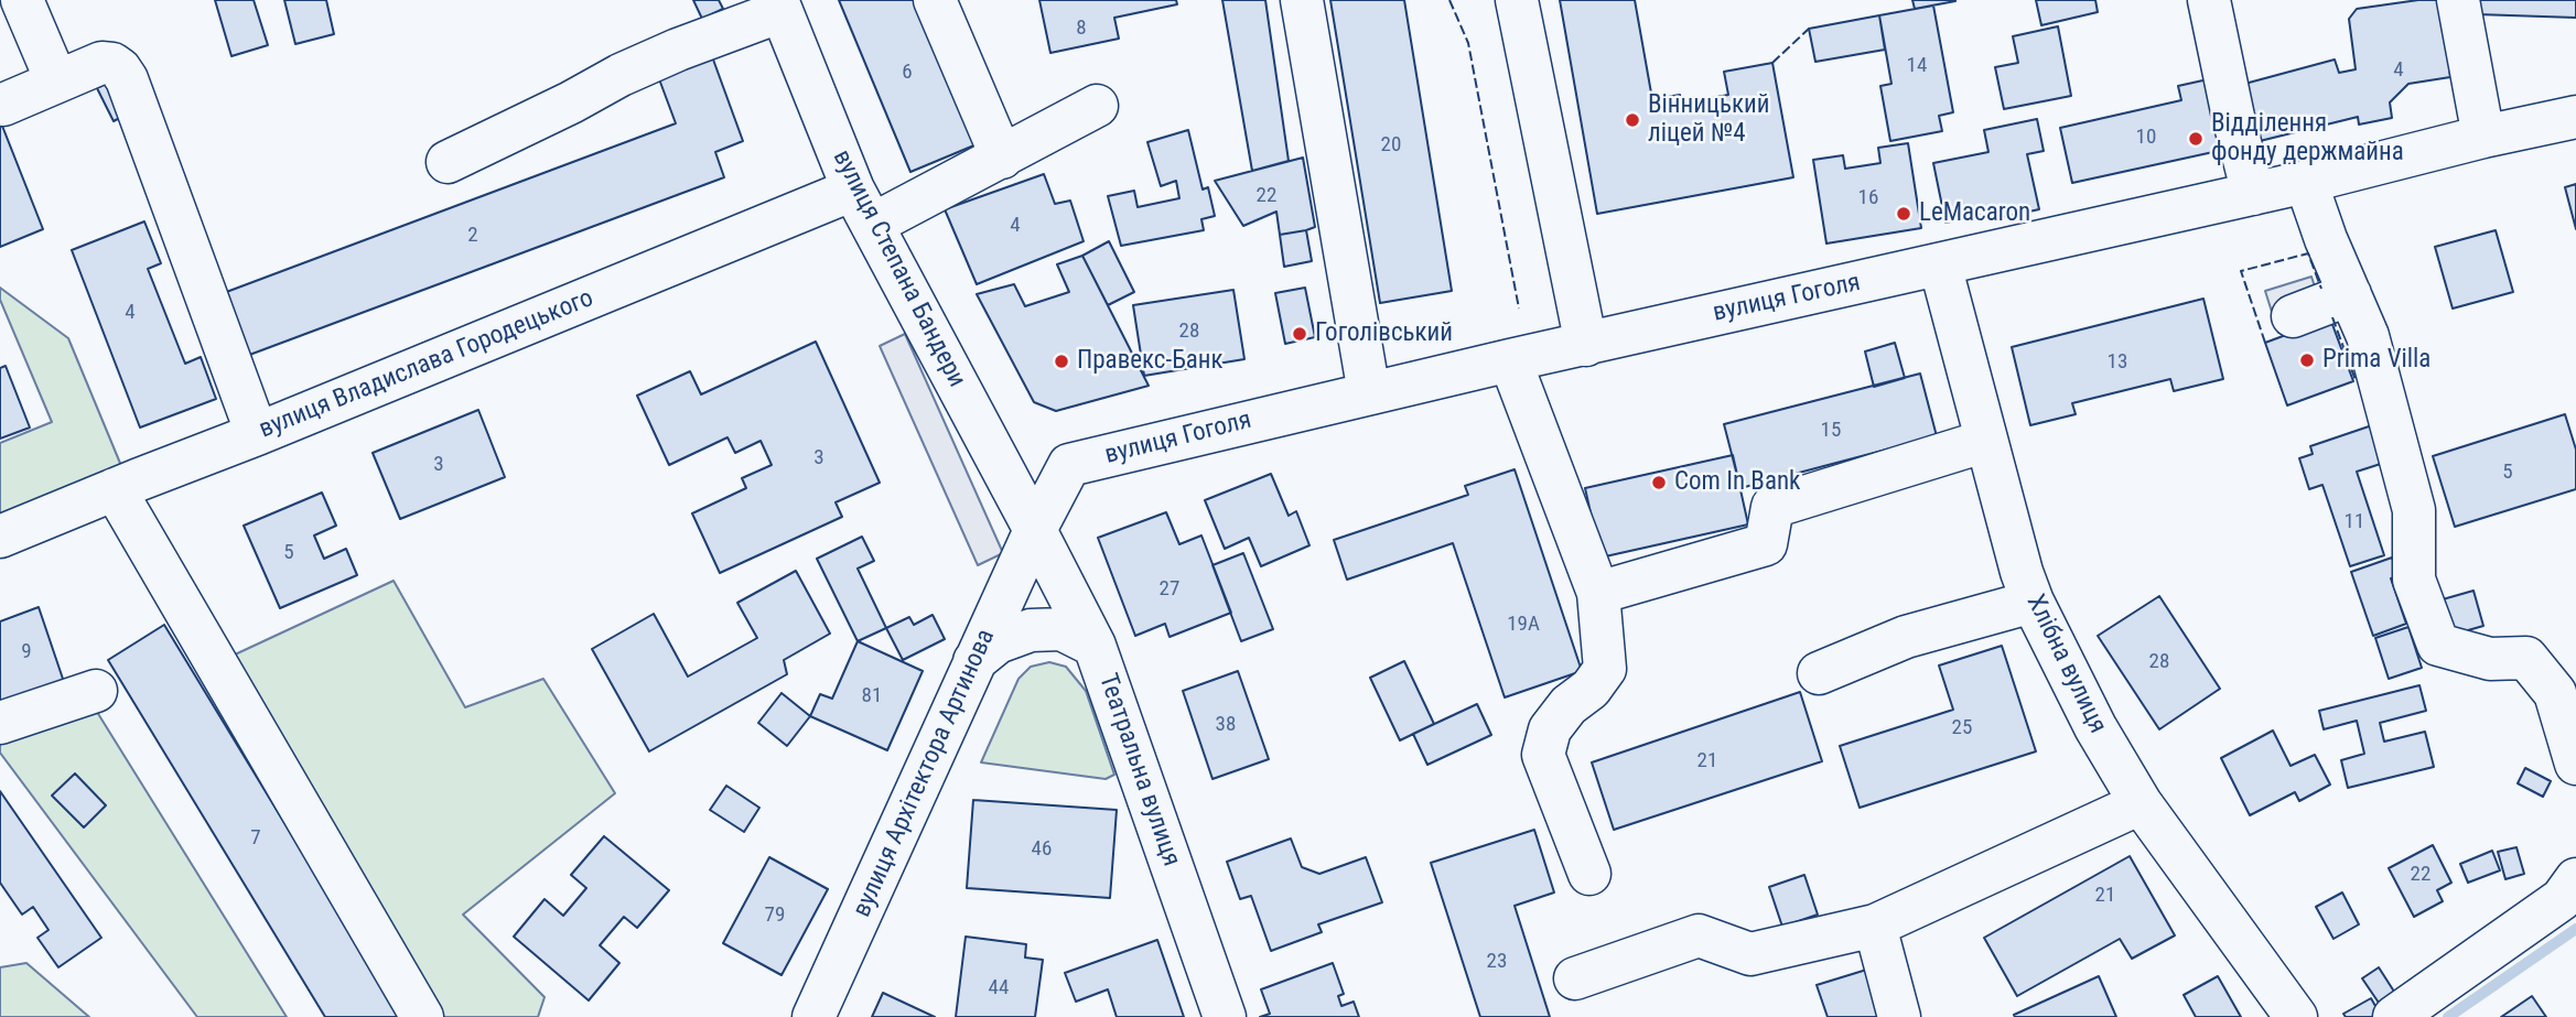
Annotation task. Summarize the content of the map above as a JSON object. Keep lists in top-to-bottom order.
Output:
{
  "streets": {
    "street": [
      "вулиця Степана Бандери",
      "вулиця Гоголя",
      "вулиця Владислава Городецького",
      "Хлібна вулиця",
      "Театральна вулиця",
      "вулиця Архітектора Артинова"
    ]
  },
  "crossings": [
    ["вулиця Степана Бандери", "вулиця Гоголя"],
    ["вулиця Степана Бандери", "вулиця Владислава Городецького"],
    ["вулиця Степана Бандери", "Театральна вулиця"],
    ["вулиця Степана Бандери", "вулиця Архітектора Артинова"],
    ["вулиця Гоголя", "Хлібна вулиця"],
    ["вулиця Гоголя", "Театральна вулиця"],
    ["вулиця Гоголя", "вулиця Архітектора Артинова"],
    ["Театральна вулиця", "вулиця Архітектора Артинова"]
  ],
  "places": [
    "Вінницький ліцей №4",
    "Відділення фонду держмайна",
    "LeMacaron",
    "Гоголівський",
    "Prima Villa",
    "Правекс-Банк",
    "Com In Bank"
  ],
  "house_numbers": [
    "8",
    "14",
    "4",
    "6",
    "10",
    "20",
    "22",
    "16",
    "4",
    "2",
    "4",
    "28",
    "13",
    "15",
    "3",
    "3",
    "5",
    "11",
    "5",
    "27",
    "19А",
    "9",
    "28",
    "81",
    "38",
    "25",
    "21",
    "7",
    "46",
    "22",
    "21",
    "79",
    "23",
    "44"
  ]
}
